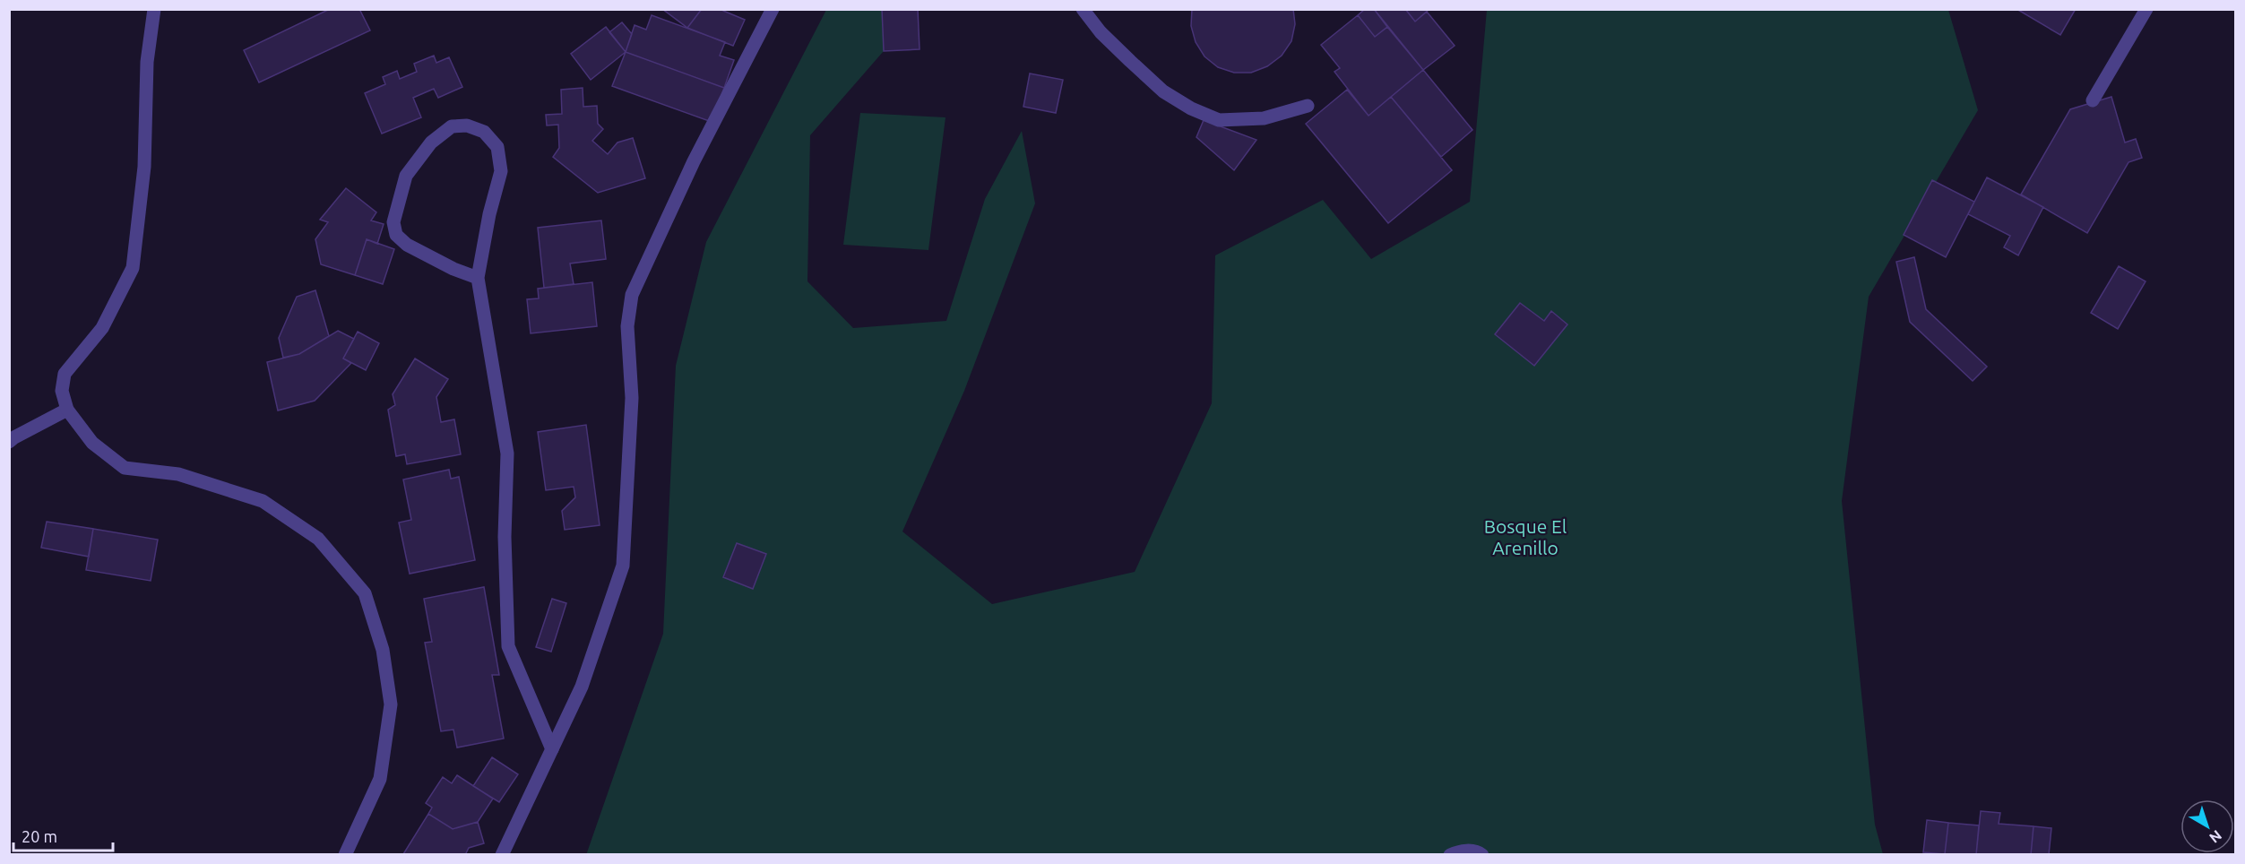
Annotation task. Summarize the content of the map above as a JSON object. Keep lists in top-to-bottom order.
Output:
{
  "parks": ["Bosque El Arenillo"],
  "scale_bar": "20 m",
  "north": "bottom right"
}
